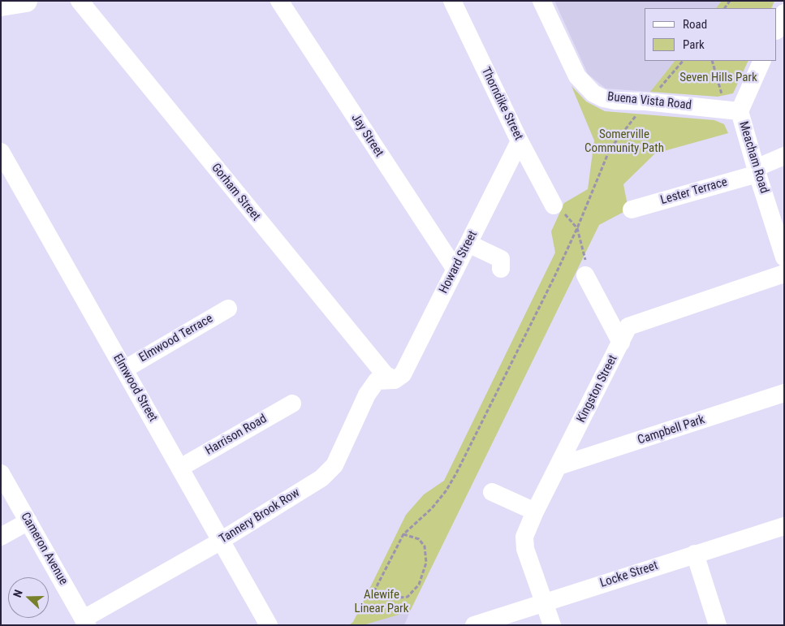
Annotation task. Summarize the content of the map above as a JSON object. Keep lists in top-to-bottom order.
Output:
{
  "streets": {
    "street": [
      "Buena Vista Road",
      "Thorndike Street",
      "Jay Street",
      "Meacham Road",
      "Lester Terrace",
      "Gorham Street",
      "Howard Street",
      "Elmwood Terrace",
      "Elmwood Street",
      "Kingston Street",
      "Campbell Park",
      "Harrison Road",
      "Tannery Brook Row",
      "Cameron Avenue",
      "Locke Street"
    ]
  },
  "crossings": [
    ["Buena Vista Road", "Meacham Road"],
    ["Thorndike Street", "Howard Street"],
    ["Jay Street", "Howard Street"],
    ["Meacham Road", "Lester Terrace"],
    ["Gorham Street", "Howard Street"],
    ["Gorham Street", "Tannery Brook Row"],
    ["Howard Street", "Tannery Brook Row"],
    ["Elmwood Terrace", "Elmwood Street"],
    ["Elmwood Street", "Harrison Road"],
    ["Elmwood Street", "Tannery Brook Row"],
    ["Kingston Street", "Campbell Park"],
    ["Kingston Street", "Locke Street"],
    ["Tannery Brook Row", "Cameron Avenue"]
  ],
  "parks": ["Seven Hills Park", "Somerville Community Path", "Alewife Linear Park"],
  "legend": ["Road", "Park"],
  "north": "left"
}
